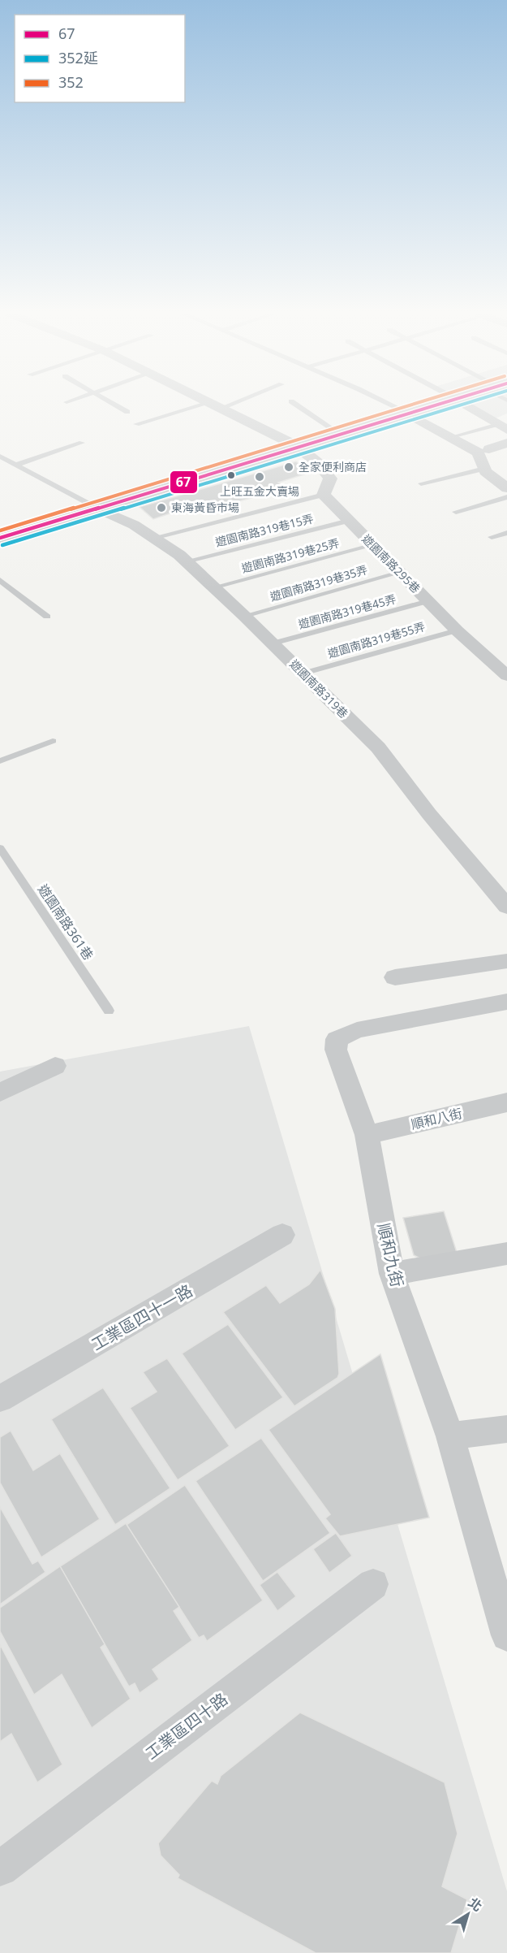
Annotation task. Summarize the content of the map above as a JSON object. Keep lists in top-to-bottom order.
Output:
{
  "streets": {
    "street": [
      "遊園南路295巷",
      "遊園南路319巷",
      "順和八街",
      "順和九街",
      "工業區四十一路",
      "工業區四十路"
    ],
    "lane": [
      "遊園南路319巷15弄",
      "遊園南路319巷25弄",
      "遊園南路319巷35弄",
      "遊園南路319巷45弄",
      "遊園南路319巷55弄",
      "遊園南路361巷"
    ]
  },
  "crossings": [
    ["遊園南路319巷15弄", "遊園南路295巷"],
    ["遊園南路319巷15弄", "遊園南路319巷"],
    ["遊園南路319巷25弄", "遊園南路295巷"],
    ["遊園南路319巷25弄", "遊園南路319巷"],
    ["遊園南路295巷", "遊園南路319巷35弄"],
    ["遊園南路295巷", "遊園南路319巷45弄"],
    ["遊園南路295巷", "遊園南路319巷55弄"],
    ["遊園南路319巷35弄", "遊園南路319巷"],
    ["遊園南路319巷45弄", "遊園南路319巷"],
    ["遊園南路319巷55弄", "遊園南路319巷"],
    ["順和八街", "順和九街"]
  ],
  "places": ["全家便利商店", "上旺五金大賣場", "東海黃昏市場"],
  "lines": ["transit line 67", "transit line 352延", "transit line 352"],
  "legend": ["67", "352延", "352"],
  "north": "top right"
}
